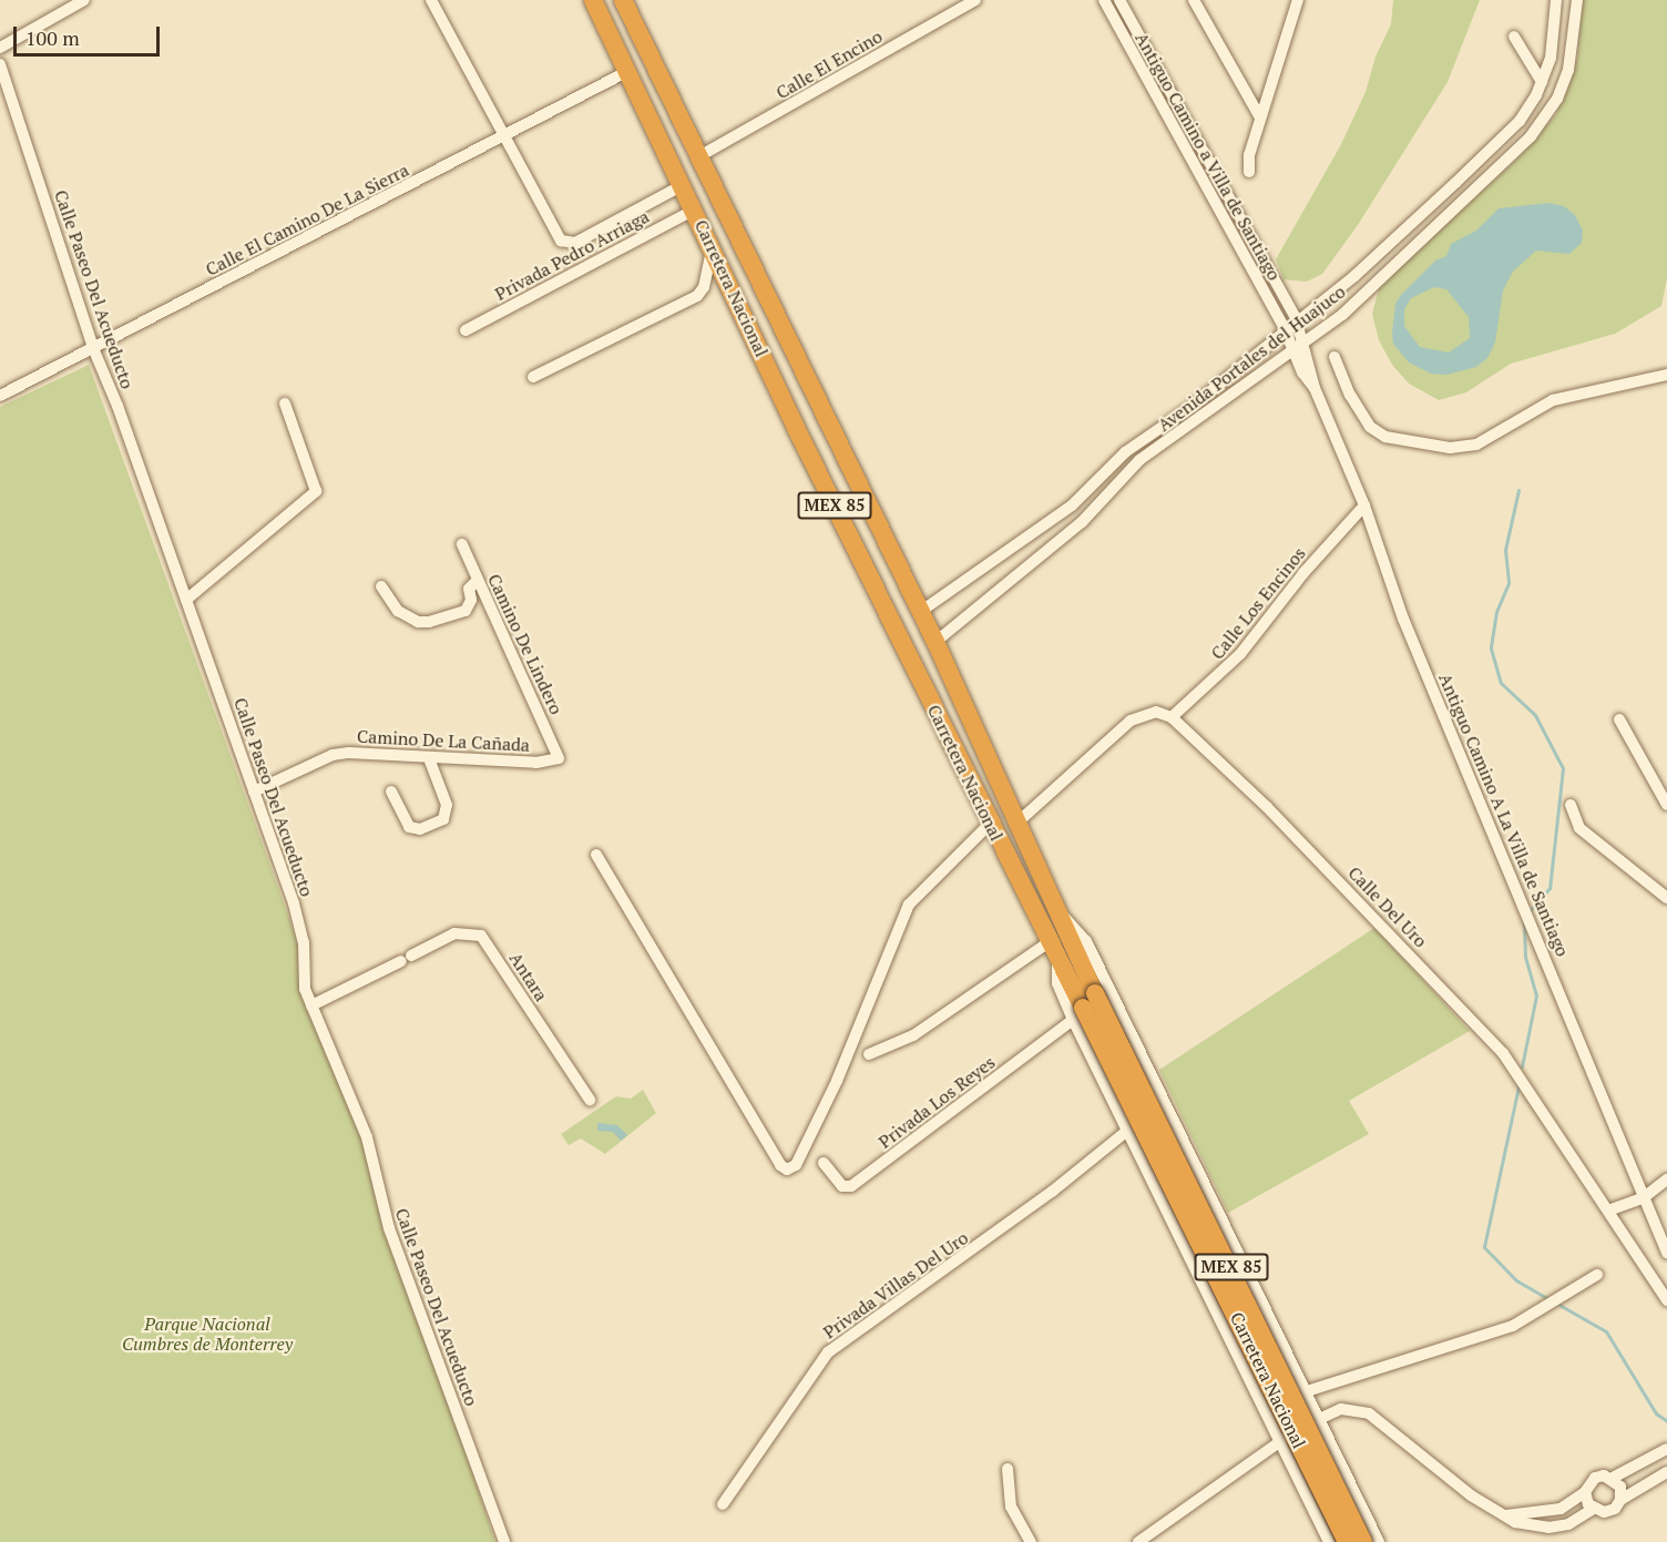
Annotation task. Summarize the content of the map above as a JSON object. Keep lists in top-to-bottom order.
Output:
{
  "streets": {
    "highway": ["Carretera Nacional", "MEX 85"],
    "street": [
      "Calle El Encino",
      "Antiguo Camino a Villa de Santiago",
      "Calle El Camino De La Sierra",
      "Privada Pedro Arriaga",
      "Calle Paseo Del Acueducto",
      "Avenida Portales del Huajuco",
      "Calle Los Encinos",
      "Camino De Lindero",
      "Camino De La Cañada",
      "Antiguo Camino A La Villa de Santiago",
      "Calle Del Uro",
      "Antara",
      "Privada Los Reyes",
      "Privada Villas Del Uro"
    ]
  },
  "crossings": [
    ["Calle El Encino", "Carretera Nacional"],
    ["Antiguo Camino a Villa de Santiago", "Avenida Portales del Huajuco"],
    ["Antiguo Camino a Villa de Santiago", "Antiguo Camino A La Villa de Santiago"],
    ["Calle El Camino De La Sierra", "Carretera Nacional"],
    ["Calle El Camino De La Sierra", "Calle Paseo Del Acueducto"],
    ["Privada Pedro Arriaga", "Carretera Nacional"],
    ["Carretera Nacional", "Avenida Portales del Huajuco"],
    ["Carretera Nacional", "MEX 85"],
    ["Carretera Nacional", "Privada Los Reyes"],
    ["Calle Paseo Del Acueducto", "Camino De La Cañada"],
    ["Calle Paseo Del Acueducto", "Antara"],
    ["Avenida Portales del Huajuco", "Antiguo Camino A La Villa de Santiago"],
    ["MEX 85", "Privada Los Reyes"],
    ["MEX 85", "Privada Villas Del Uro"],
    ["Calle Los Encinos", "Antiguo Camino A La Villa de Santiago"],
    ["Calle Los Encinos", "Calle Del Uro"],
    ["Camino De Lindero", "Camino De La Cañada"]
  ],
  "parks": ["Parque Nacional Cumbres de Monterrey"],
  "scale_bar": "100 m"
}
